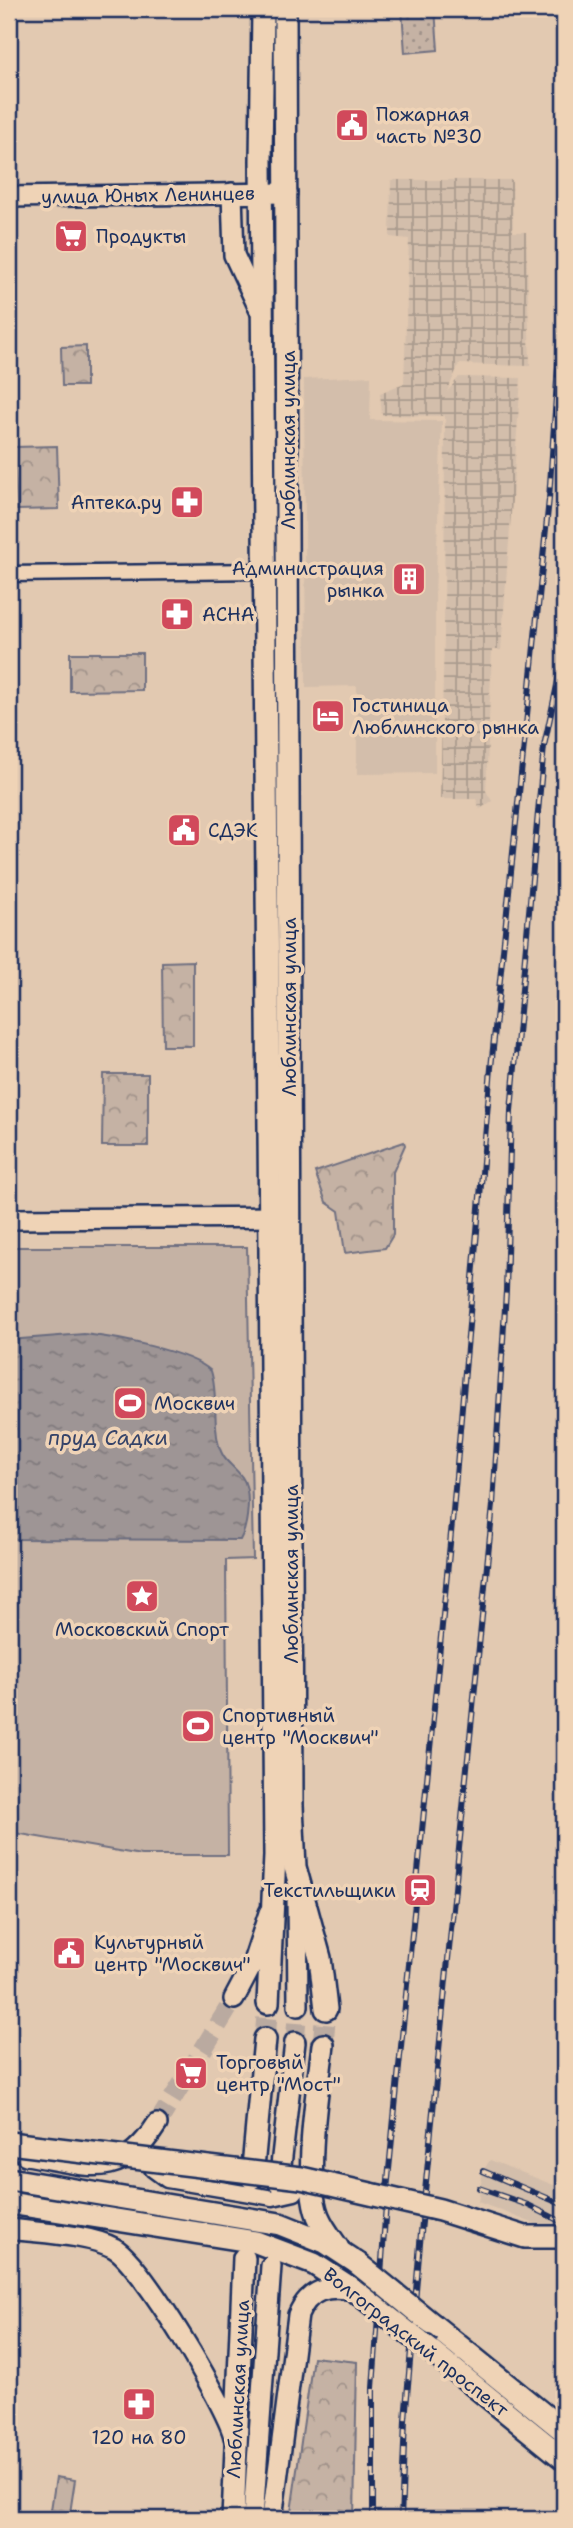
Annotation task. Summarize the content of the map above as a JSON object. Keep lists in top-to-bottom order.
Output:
{
  "streets": {
    "main road": ["улица Юных Ленинцев", "Люблинская улица", "Волгоградский проспект"]
  },
  "crossings": [
    ["улица Юных Ленинцев", "Люблинская улица"]
  ],
  "water": ["пруд Садки"],
  "places": {
    "public building": ["Пожарная часть №30", "СДЭК", "Культурный центр \"Москвич\""],
    "supermarket": ["Продукты", "Торговый центр \"Мост\""],
    "pharmacy": ["Аптека.ру", "АСНА", "120 на 80"],
    "building": ["Администрация рынка"],
    "hotel": ["Гостиница Люблинского рынка"],
    "sports": ["Москвич", "Спортивный центр \"Москвич\""],
    "place": ["Московский Спорт"],
    "station": ["Текстильщики"]
  }
}
